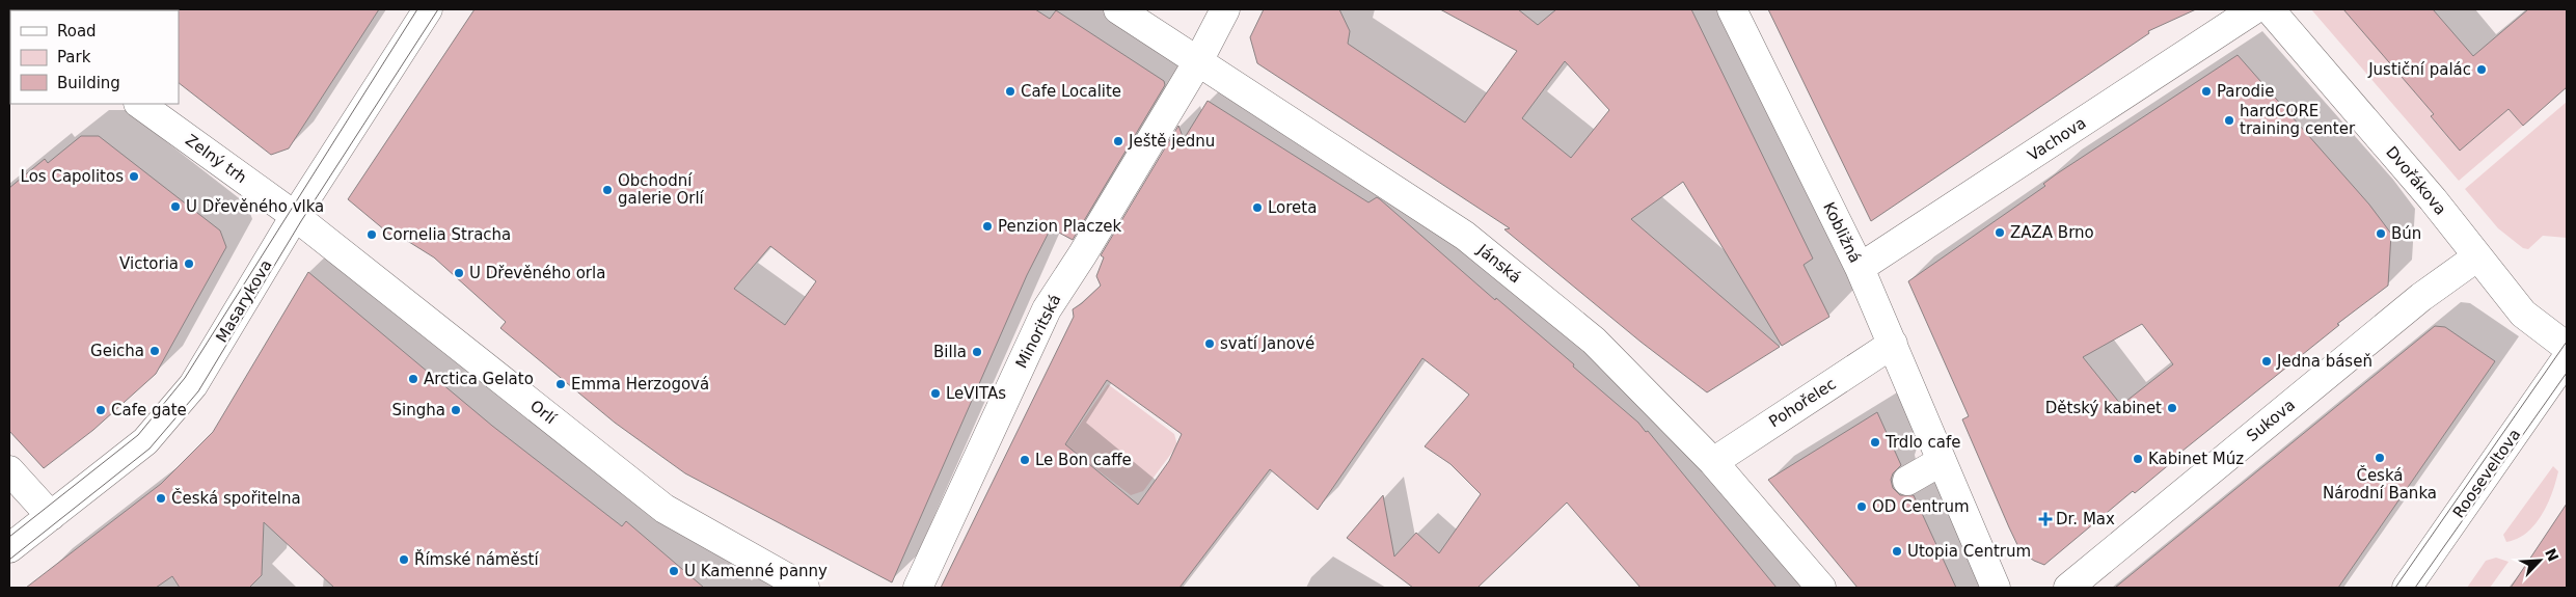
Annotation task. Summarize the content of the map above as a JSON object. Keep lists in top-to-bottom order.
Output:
{
  "streets": {
    "street": [
      "Vachova",
      "Zelný trh",
      "Dvořákova",
      "Kobližná",
      "Jánská",
      "Masarykova",
      "Minoritská",
      "Pohořelec",
      "Orlí",
      "Sukova",
      "Rooseveltova"
    ]
  },
  "crossings": [
    ["Vachova", "Kobližná"],
    ["Zelný trh", "Masarykova"],
    ["Zelný trh", "Orlí"],
    ["Dvořákova", "Sukova"],
    ["Kobližná", "Pohořelec"],
    ["Jánská", "Minoritská"],
    ["Jánská", "Pohořelec"],
    ["Masarykova", "Orlí"]
  ],
  "places": {
    "other": [
      "Justiční palác",
      "Cafe Localite",
      "Parodie",
      "hardCORE training center",
      "Ještě jednu",
      "Los Capolitos",
      "Obchodní galerie Orlí",
      "U Dřevěného vlka",
      "Loreta",
      "Penzion Placzek",
      "ZAZA Brno",
      "Bún",
      "Cornelia Stracha",
      "Victoria",
      "U Dřevěného orla",
      "svatí Janové",
      "Geicha",
      "Billa",
      "Jedna báseň",
      "Arctica Gelato",
      "Emma Herzogová",
      "LeVITAs",
      "Dětský kabinet",
      "Cafe gate",
      "Singha",
      "Trdlo cafe",
      "Česká Národní Banka",
      "Kabinet Múz",
      "Le Bon caffe",
      "Česká spořitelna",
      "OD Centrum",
      "Utopia Centrum",
      "Římské náměstí",
      "U Kamenné panny"
    ],
    "health": ["Dr. Max"]
  },
  "legend": ["Road", "Park", "Building"],
  "north": "top right"
}
